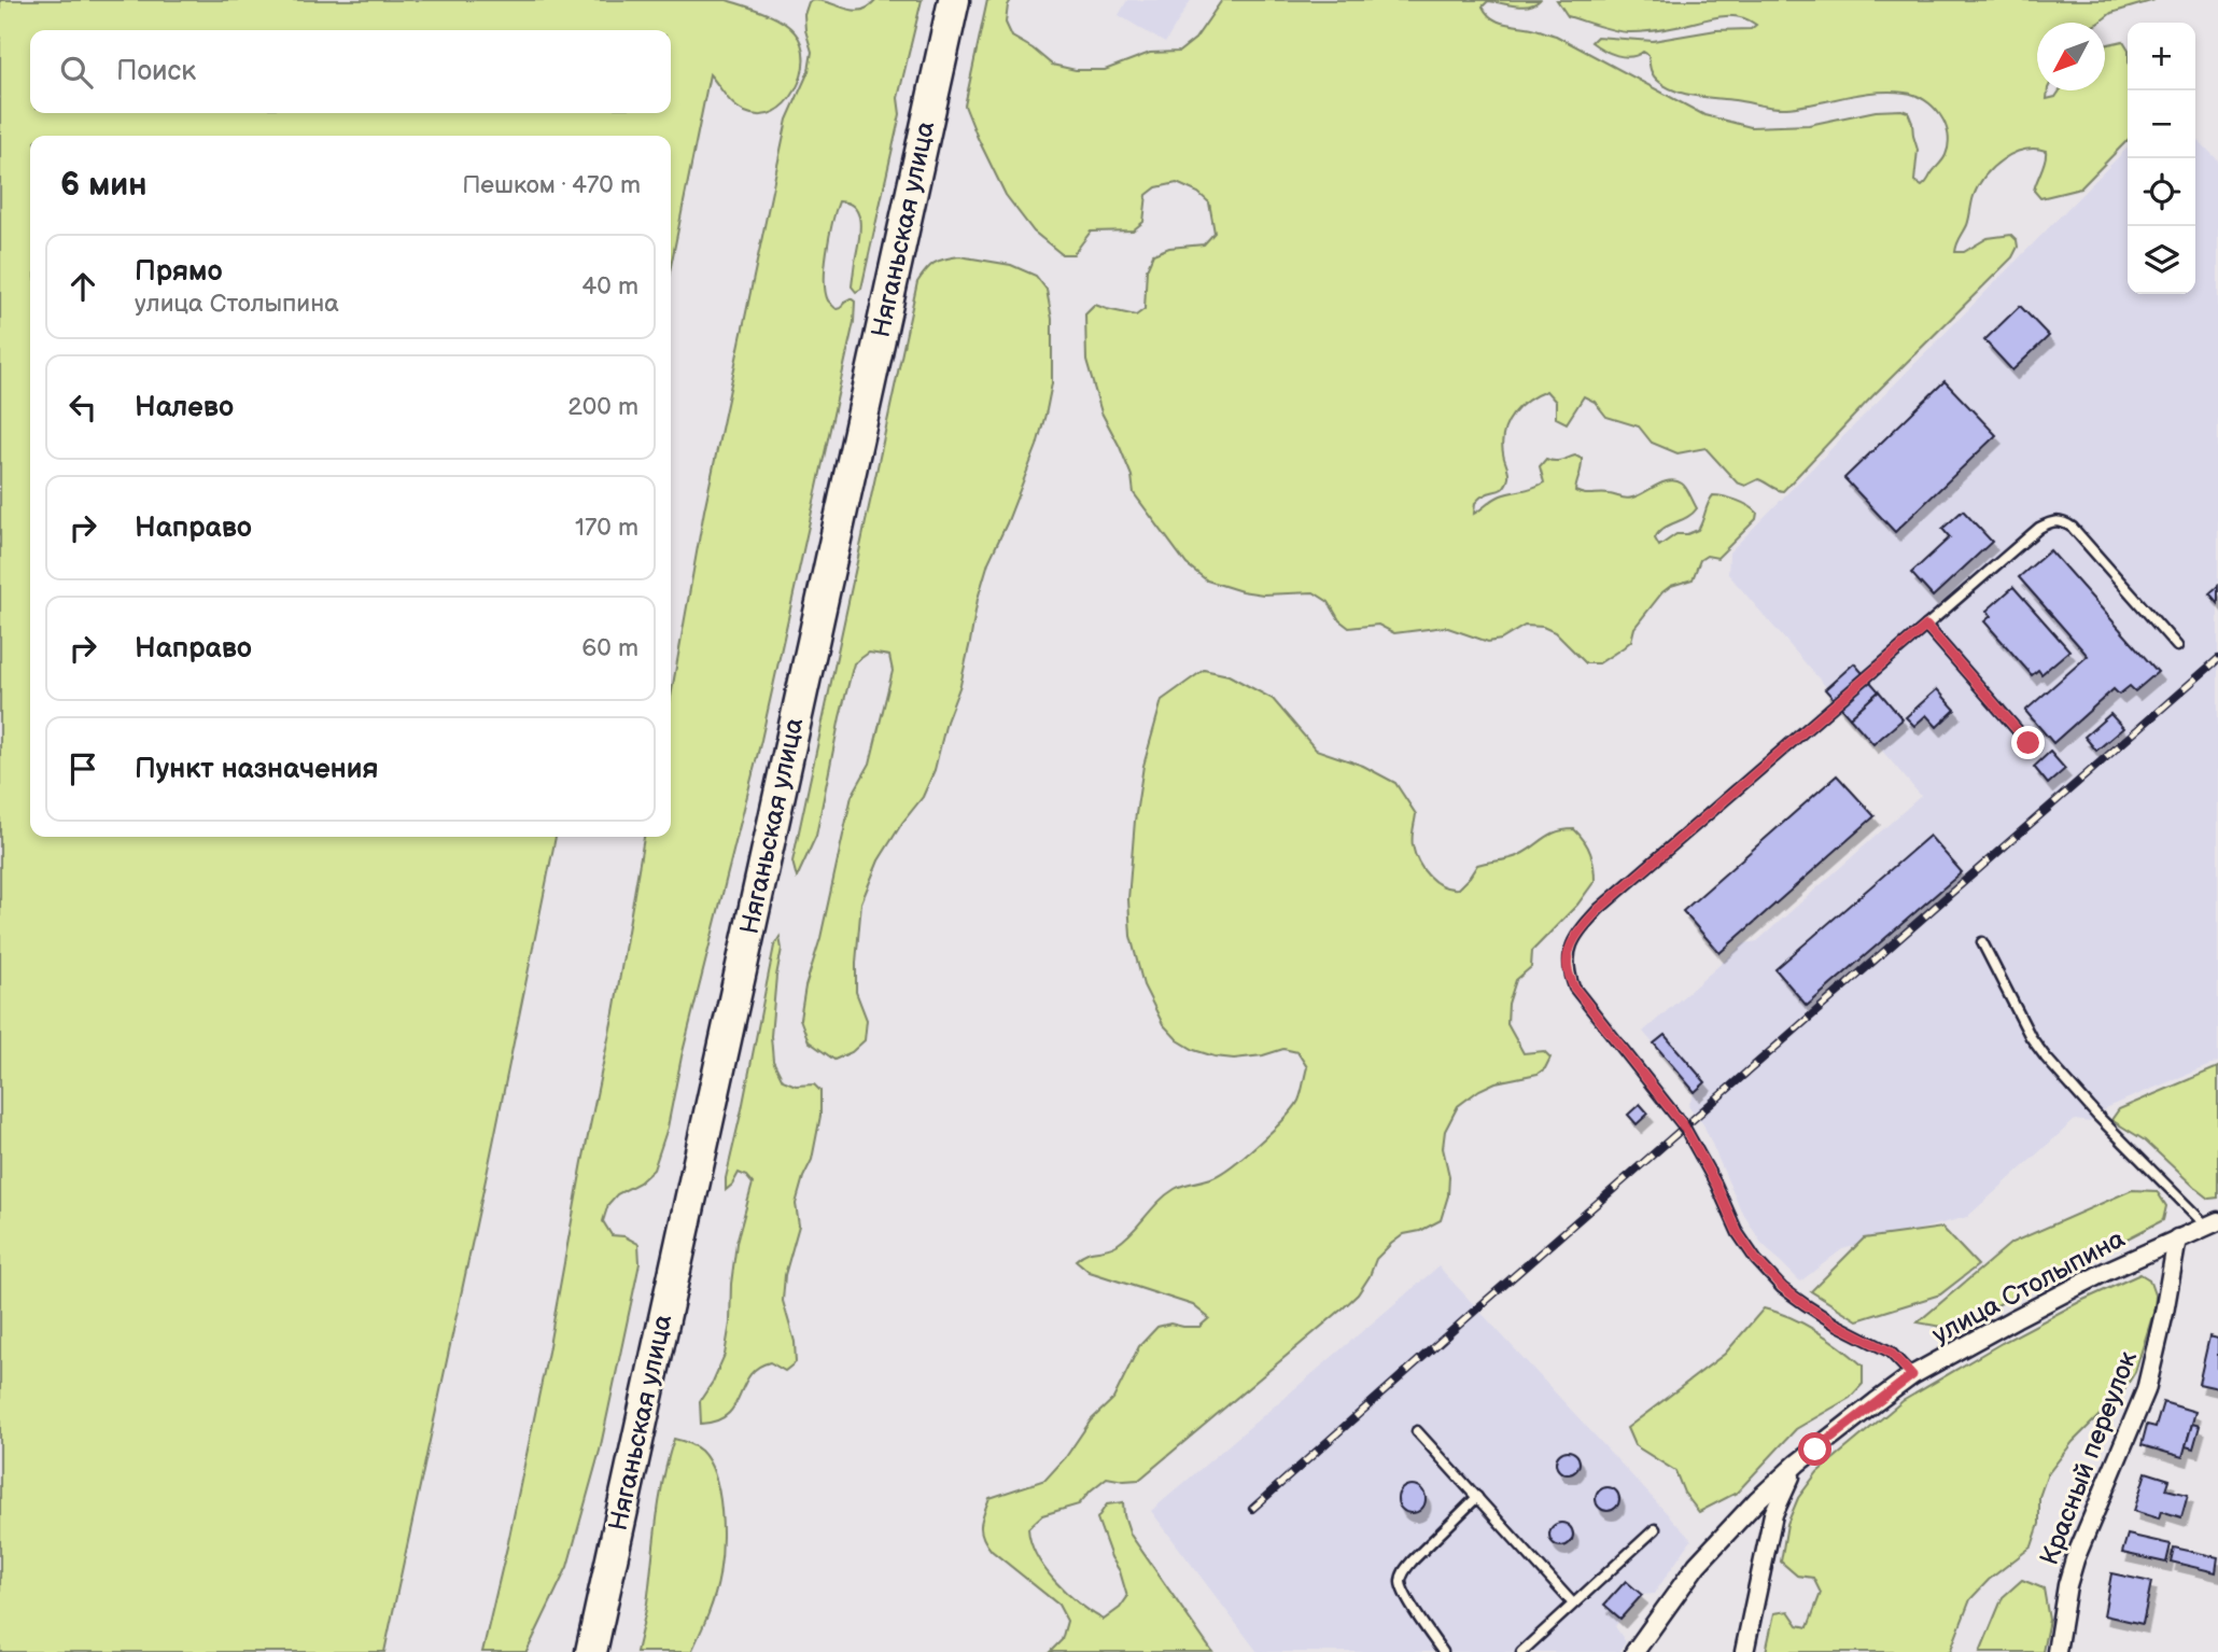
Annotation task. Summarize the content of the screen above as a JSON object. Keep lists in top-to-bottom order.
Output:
{
  "streets": {
    "highway": ["Няганьская улица"],
    "street": ["улица Столыпина", "Красный переулок"]
  },
  "crossings": [
    ["улица Столыпина", "Красный переулок"]
  ],
  "north": "bottom left",
  "page": {
    "map_buttons": ["+", "−"],
    "search": "Поиск",
    "heading": ["6 мин", "Пешком · 470 m"],
    "list": [
      ["Прямо", "улица Столыпина", "40 m"],
      ["Налево", "200 m"],
      ["Направо", "170 m"],
      ["Направо", "60 m"],
      "Пункт назначения"
    ]
  }
}
